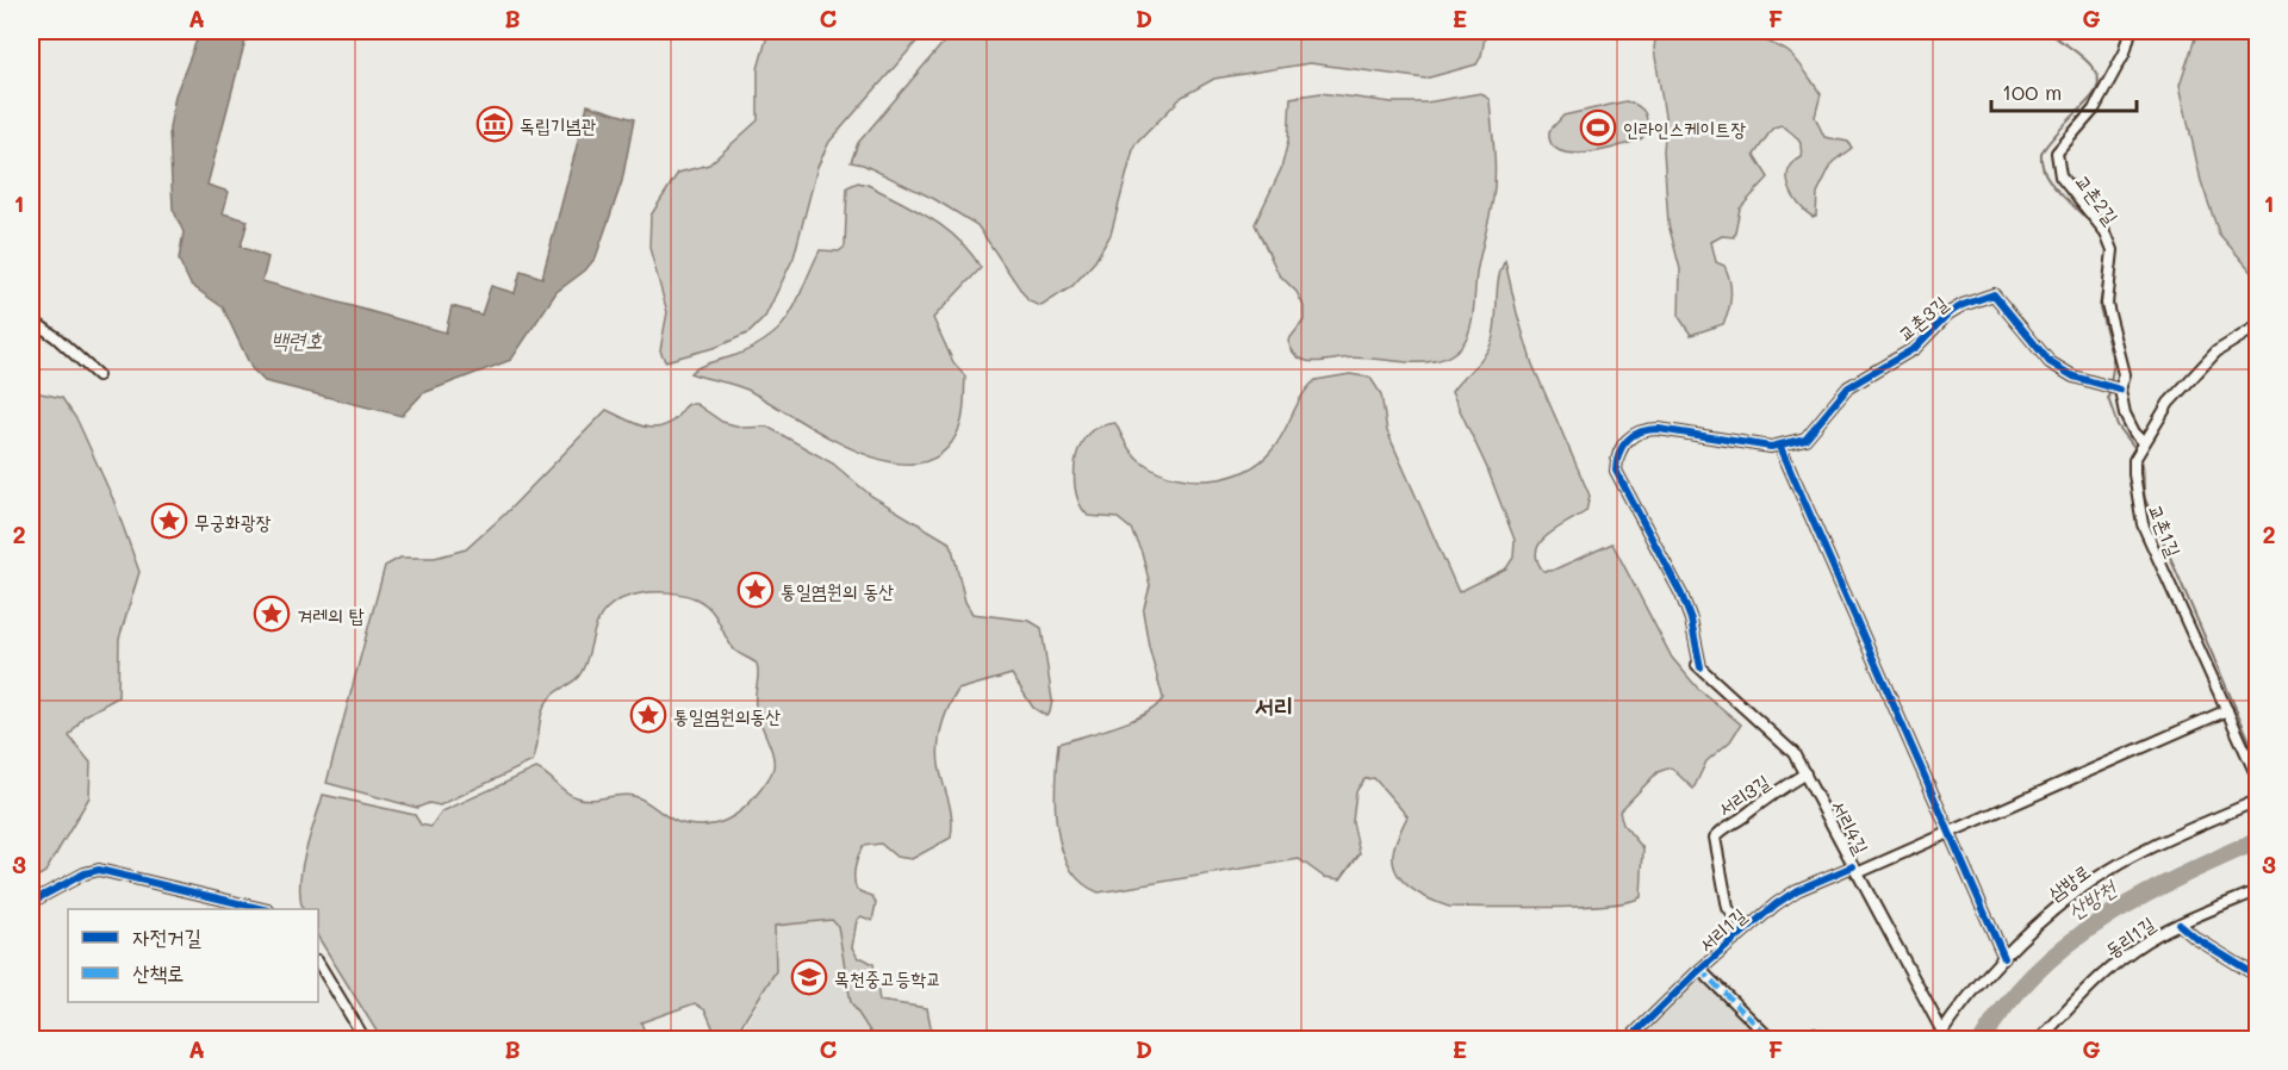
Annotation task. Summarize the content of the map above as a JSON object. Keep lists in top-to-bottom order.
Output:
{
  "streets": {
    "street": [
      "교촌2길",
      "교촌3길",
      "교촌1길",
      "서리3길",
      "서리4길",
      "삼방로",
      "서리1길",
      "동리1길"
    ]
  },
  "crossings": [
    ["교촌2길", "교촌3길"],
    ["교촌2길", "교촌1길"],
    ["교촌3길", "서리4길"],
    ["교촌1길", "서리1길"],
    ["서리3길", "서리4길"],
    ["서리3길", "서리1길"],
    ["서리4길", "삼방로"],
    ["서리4길", "서리1길"]
  ],
  "districts": ["서리"],
  "water": ["백련호", "산방천"],
  "places": {
    "museum": ["독립기념관"],
    "sports": ["인라인스케이트장"],
    "place": [
      "무궁화광장",
      "통일염원의 동산",
      "겨레의 탑",
      "통일염원의동산"
    ],
    "school or university": ["목천중고등학교"]
  },
  "legend": ["자전거길", "산책로"],
  "scale_bar": "100 m",
  "grid": {
    "columns": [
      "A",
      "B",
      "C",
      "D",
      "E",
      "F",
      "G"
    ],
    "rows": ["1", "2", "3"]
  }
}
